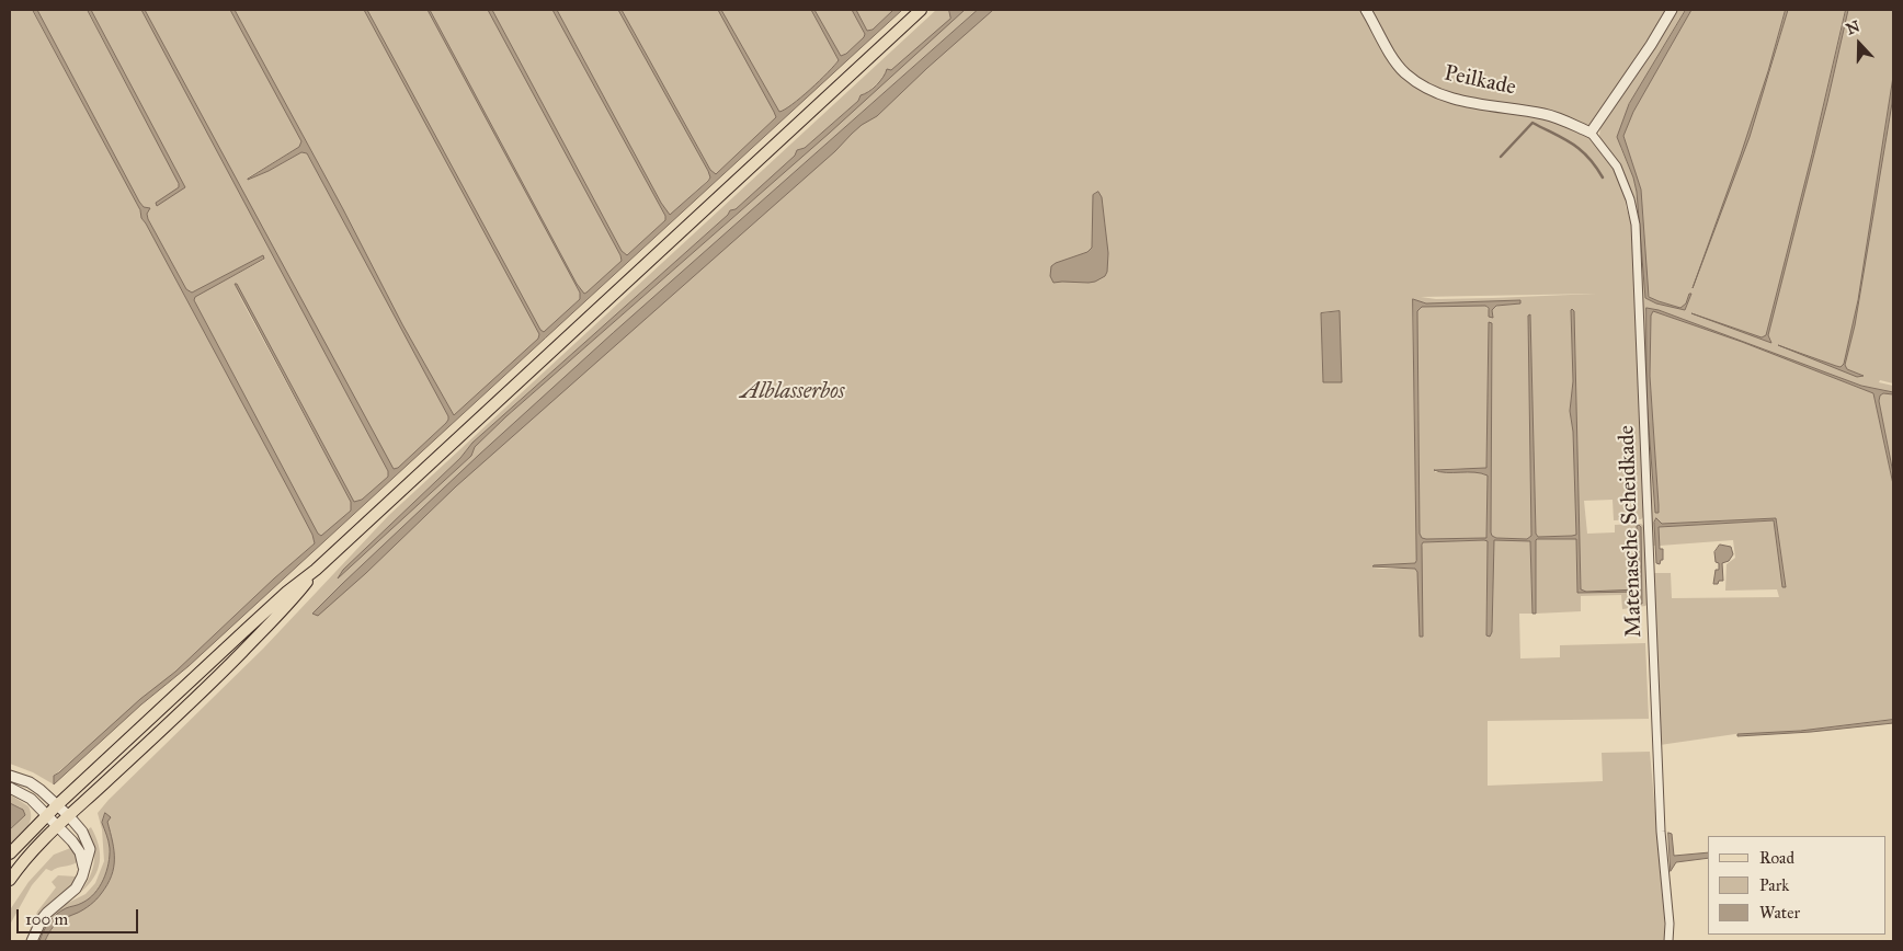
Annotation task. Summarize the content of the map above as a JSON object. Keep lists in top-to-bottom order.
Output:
{
  "streets": {
    "street": ["Peilkade", "Matenasche Scheidkade"]
  },
  "crossings": [
    ["Peilkade", "Matenasche Scheidkade"]
  ],
  "parks": ["Alblasserbos"],
  "legend": ["Road", "Park", "Water"],
  "scale_bar": "100 m",
  "north": "top"
}
